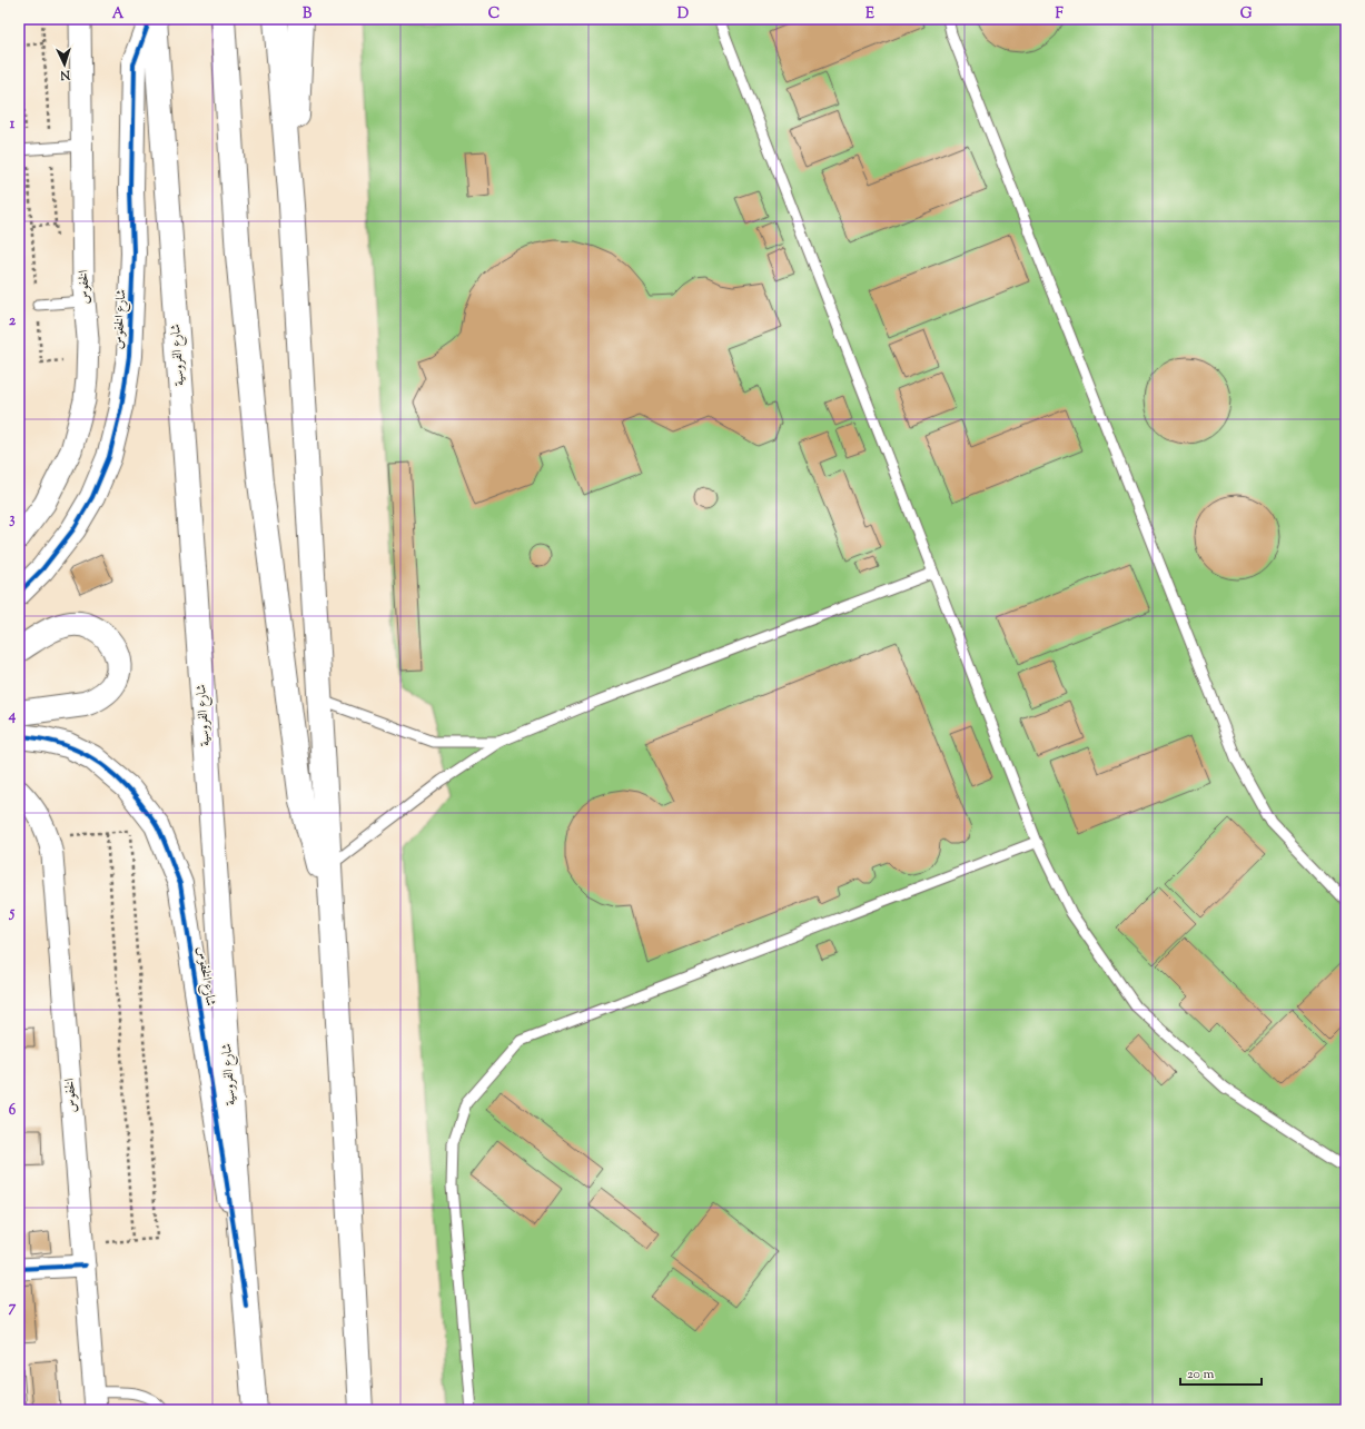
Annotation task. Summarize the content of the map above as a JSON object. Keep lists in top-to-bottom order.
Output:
{
  "streets": {
    "main road": ["شارع الخفوس", "شارع الفروسية"],
    "street": ["الخفوس"]
  },
  "crossings": [
    ["شارع الخفوس", "شارع الفروسية"]
  ],
  "scale_bar": "20 m",
  "north": "bottom",
  "grid": {
    "columns": [
      "A",
      "B",
      "C",
      "D",
      "E",
      "F",
      "G"
    ],
    "rows": [
      "1",
      "2",
      "3",
      "4",
      "5",
      "6",
      "7"
    ]
  }
}
